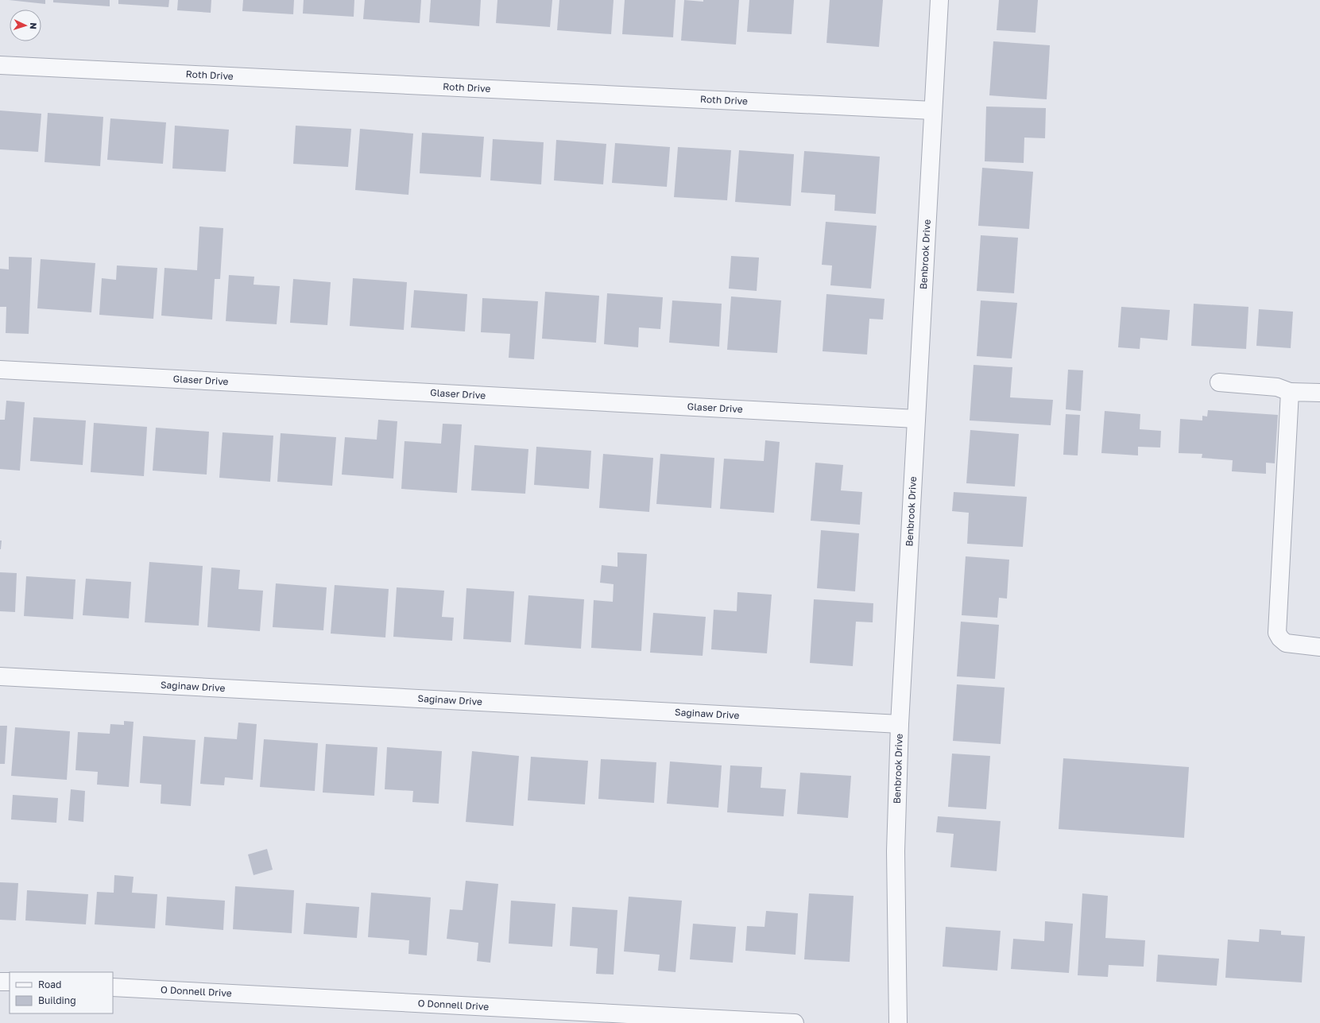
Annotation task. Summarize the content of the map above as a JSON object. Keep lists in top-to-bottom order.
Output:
{
  "streets": {
    "street": [
      "Roth Drive",
      "Benbrook Drive",
      "Glaser Drive",
      "Saginaw Drive",
      "O Donnell Drive"
    ]
  },
  "crossings": [
    ["Roth Drive", "Benbrook Drive"],
    ["Benbrook Drive", "Glaser Drive"],
    ["Benbrook Drive", "Saginaw Drive"]
  ],
  "legend": ["Road", "Building"],
  "north": "right"
}
